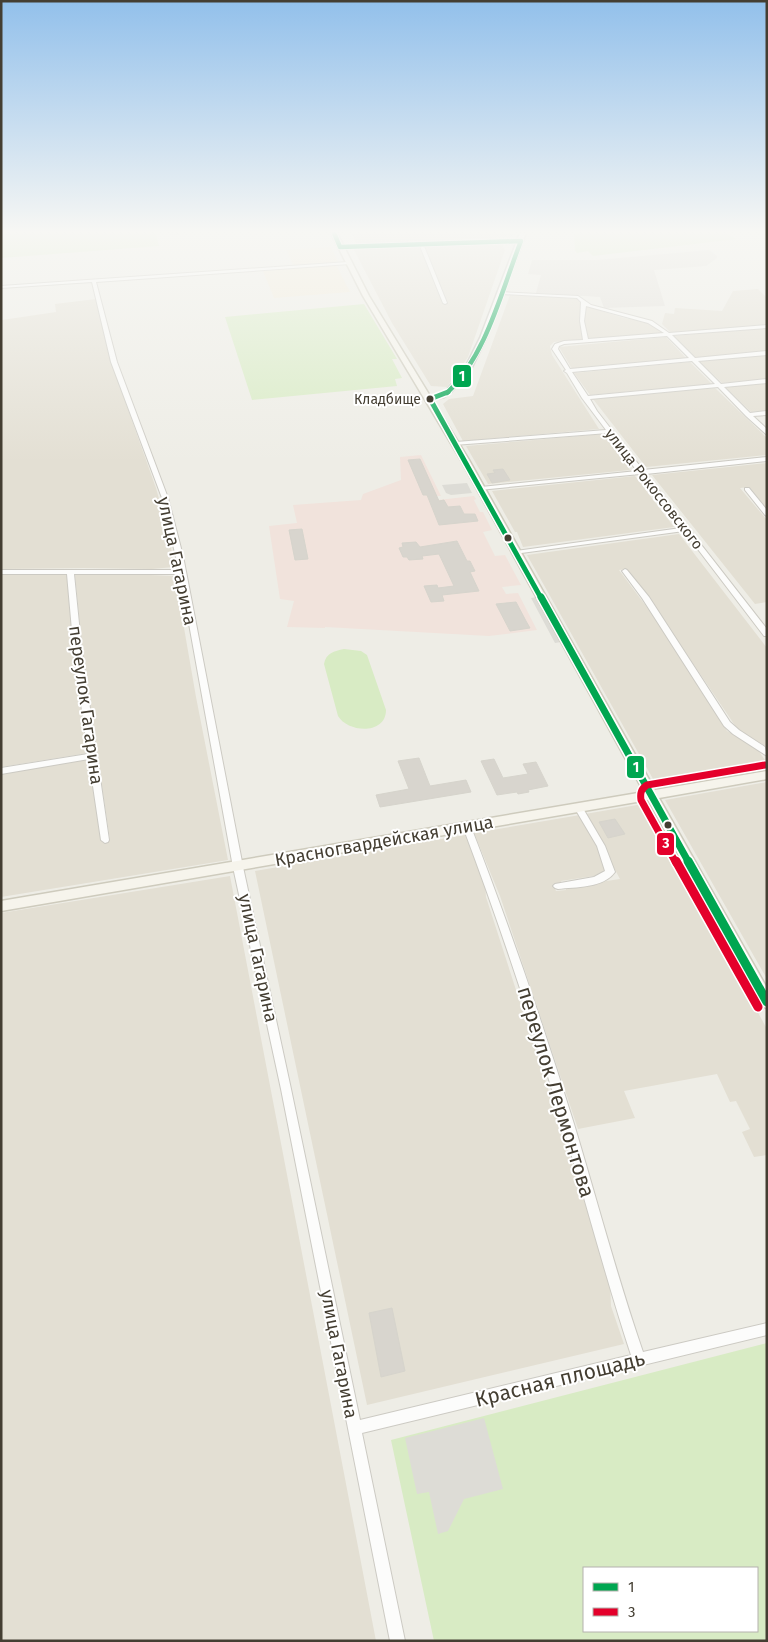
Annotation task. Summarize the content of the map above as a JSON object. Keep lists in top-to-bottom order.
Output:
{
  "streets": {
    "main road": ["Красногвардейская улица"],
    "street": [
      "улица Рокоссовского",
      "улица Гагарина",
      "переулок Гагарина",
      "переулок Лермонтова",
      "Красная площадь"
    ]
  },
  "crossings": [
    ["улица Гагарина", "Красногвардейская улица"],
    ["улица Гагарина", "Красная площадь"],
    ["Красногвардейская улица", "переулок Лермонтова"],
    ["переулок Лермонтова", "Красная площадь"]
  ],
  "places": ["Кладбище"],
  "lines": ["transit line 1", "transit line 3"],
  "legend": ["1", "3"]
}
